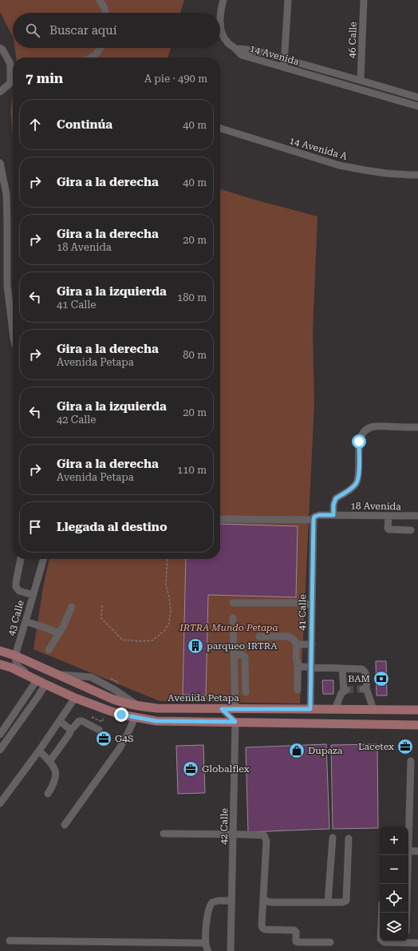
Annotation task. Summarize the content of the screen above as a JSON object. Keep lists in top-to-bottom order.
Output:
{
  "streets": {
    "main road": ["Avenida Petapa"],
    "street": [
      "46 Calle",
      "14 Avenida",
      "14 Avenida A",
      "18 Avenida",
      "41 Calle",
      "43 Calle",
      "42 Calle"
    ]
  },
  "crossings": [
    ["46 Calle", "14 Avenida"],
    ["18 Avenida", "41 Calle"],
    ["41 Calle", "Avenida Petapa"],
    ["43 Calle", "Avenida Petapa"]
  ],
  "parks": ["IRTRA Mundo Petapa"],
  "places": {
    "building": ["parqueo IRTRA"],
    "bank": ["BAM"],
    "office": ["G4S", "Lacetex", "Globalflex"],
    "shop": ["Dupaza"]
  },
  "page": {
    "search": "Buscar aquí",
    "heading": ["7 min", "A pie · 490 m"],
    "list": [
      ["Continúa", "40 m"],
      ["Gira a la derecha", "40 m"],
      ["Gira a la derecha", "18 Avenida", "20 m"],
      ["Gira a la izquierda", "41 Calle", "180 m"],
      ["Gira a la derecha", "Avenida Petapa", "80 m"],
      ["Gira a la izquierda", "42 Calle", "20 m"],
      ["Gira a la derecha", "Avenida Petapa", "110 m"],
      "Llegada al destino"
    ],
    "map_buttons": ["+", "−"]
  }
}
